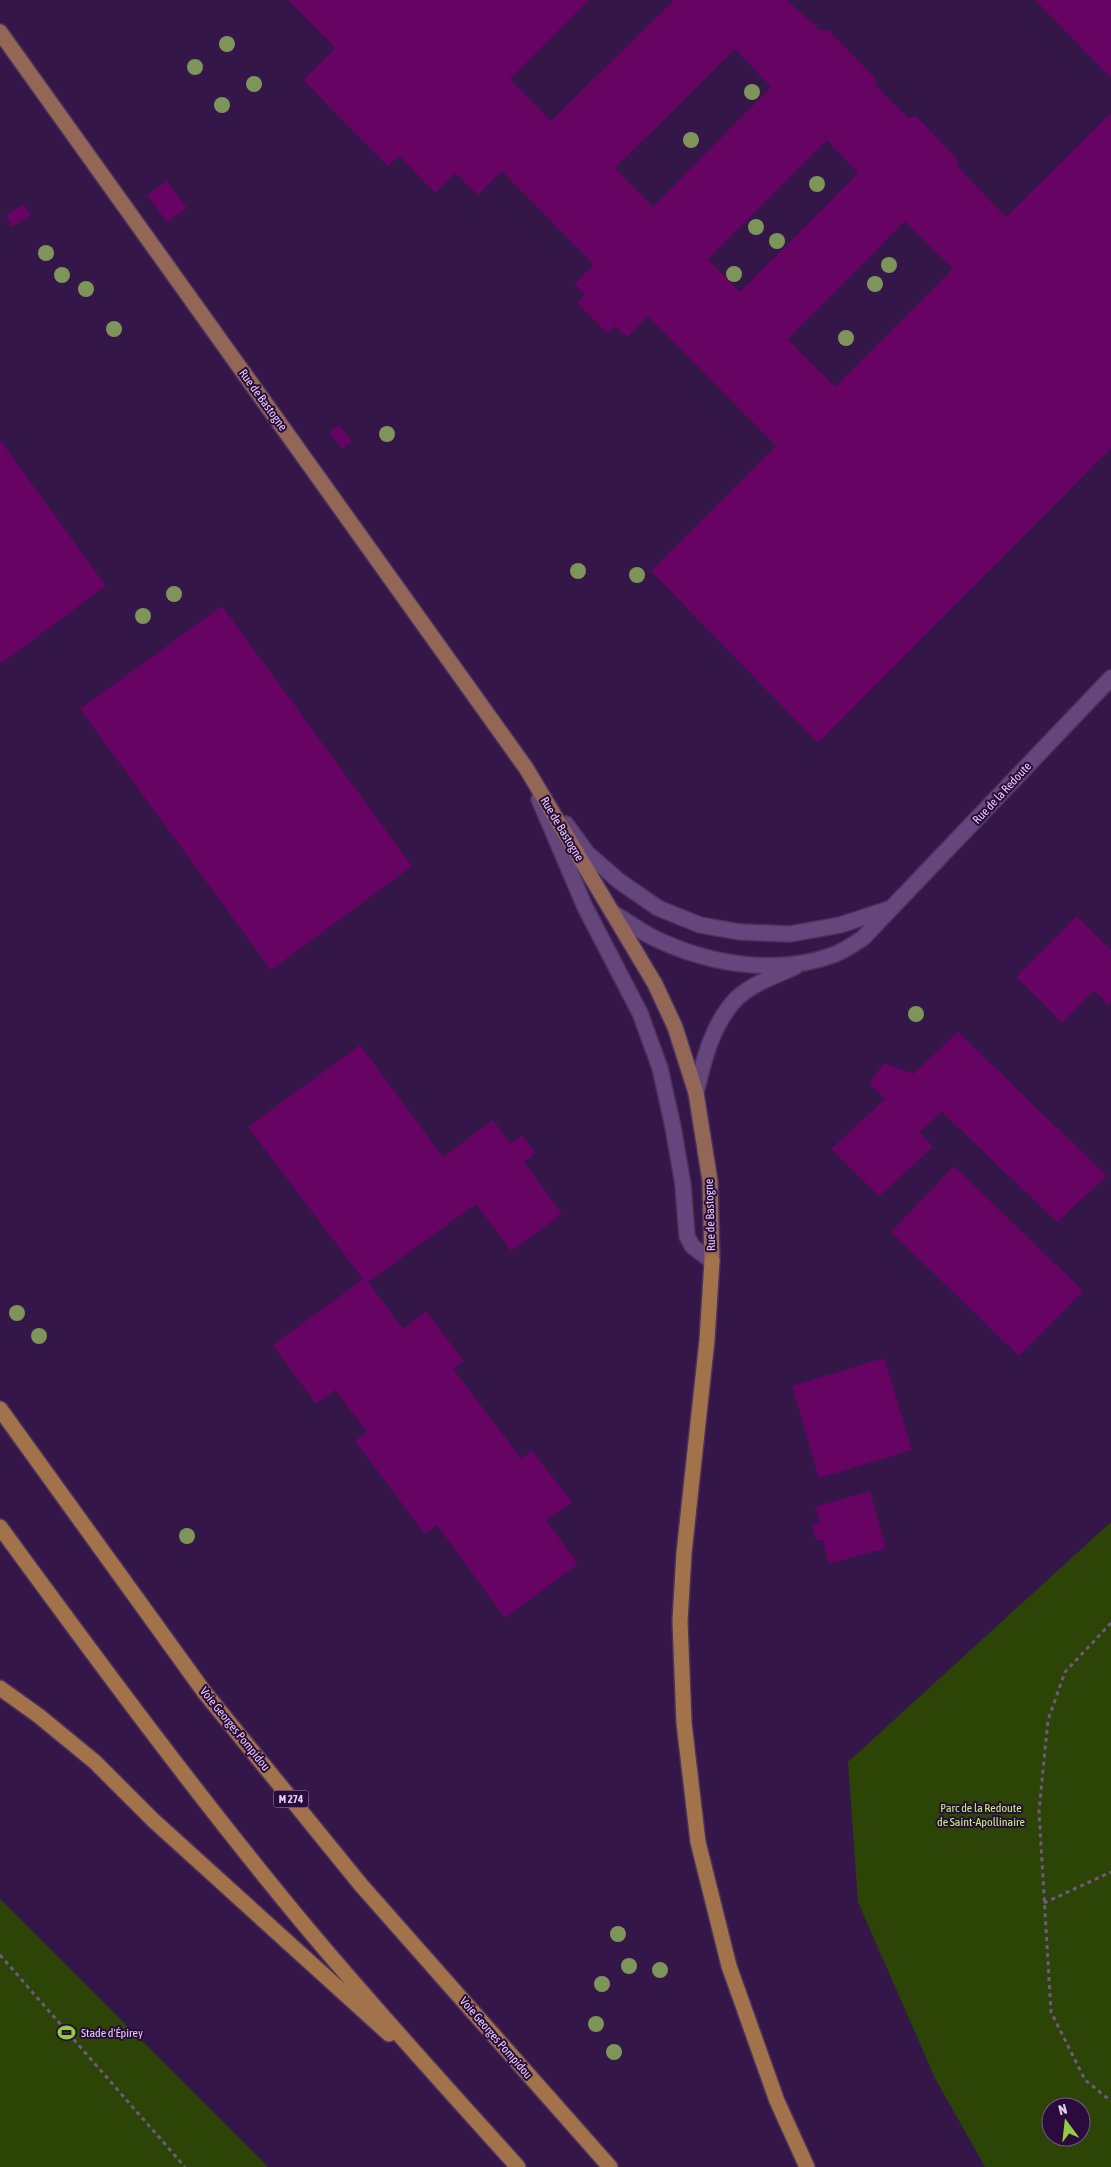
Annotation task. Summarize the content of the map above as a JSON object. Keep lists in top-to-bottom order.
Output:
{
  "streets": {
    "highway": ["Voie Georges Pompidou", "M 274"],
    "main road": ["Rue de Bastogne"],
    "street": ["Rue de la Redoute"]
  },
  "crossings": [
    ["Rue de Bastogne", "Rue de la Redoute"]
  ],
  "parks": ["Parc de la Redoute de Saint-Apollinaire"],
  "places": {
    "sports": ["Stade d'Épirey"]
  },
  "north": "top"
}
